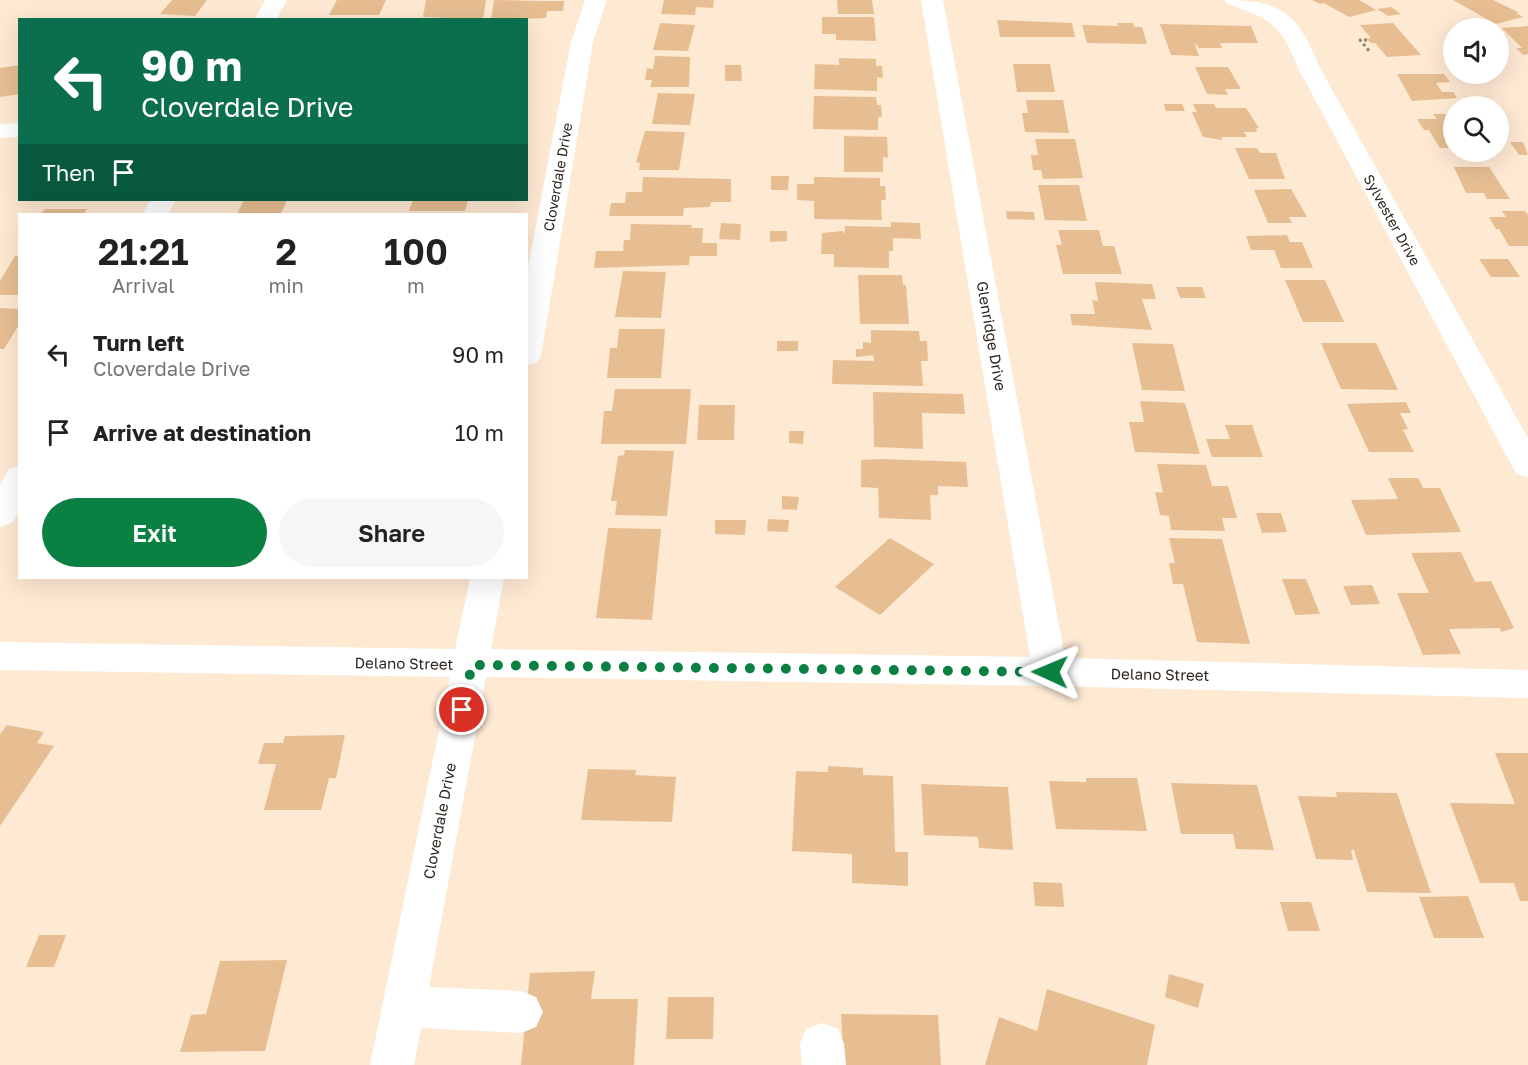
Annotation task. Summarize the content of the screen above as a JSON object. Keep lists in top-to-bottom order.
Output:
{
  "streets": {
    "street": [
      "Cloverdale Drive",
      "Sylvester Drive",
      "Glenridge Drive",
      "Delano Street"
    ]
  },
  "crossings": [
    ["Cloverdale Drive", "Delano Street"],
    ["Glenridge Drive", "Delano Street"]
  ],
  "page": {
    "turn": ["90 m", "Cloverdale Drive"],
    "then": "Then",
    "eta": [
      "21:21",
      "Arrival",
      "2",
      "min",
      "100",
      "m"
    ],
    "list": [
      {
        "name": "Turn left",
        "note": "Cloverdale Drive",
        "value": "90 m"
      },
      {
        "name": "Arrive at destination",
        "value": "10 m"
      }
    ],
    "buttons": ["Exit", "Share"]
  }
}
